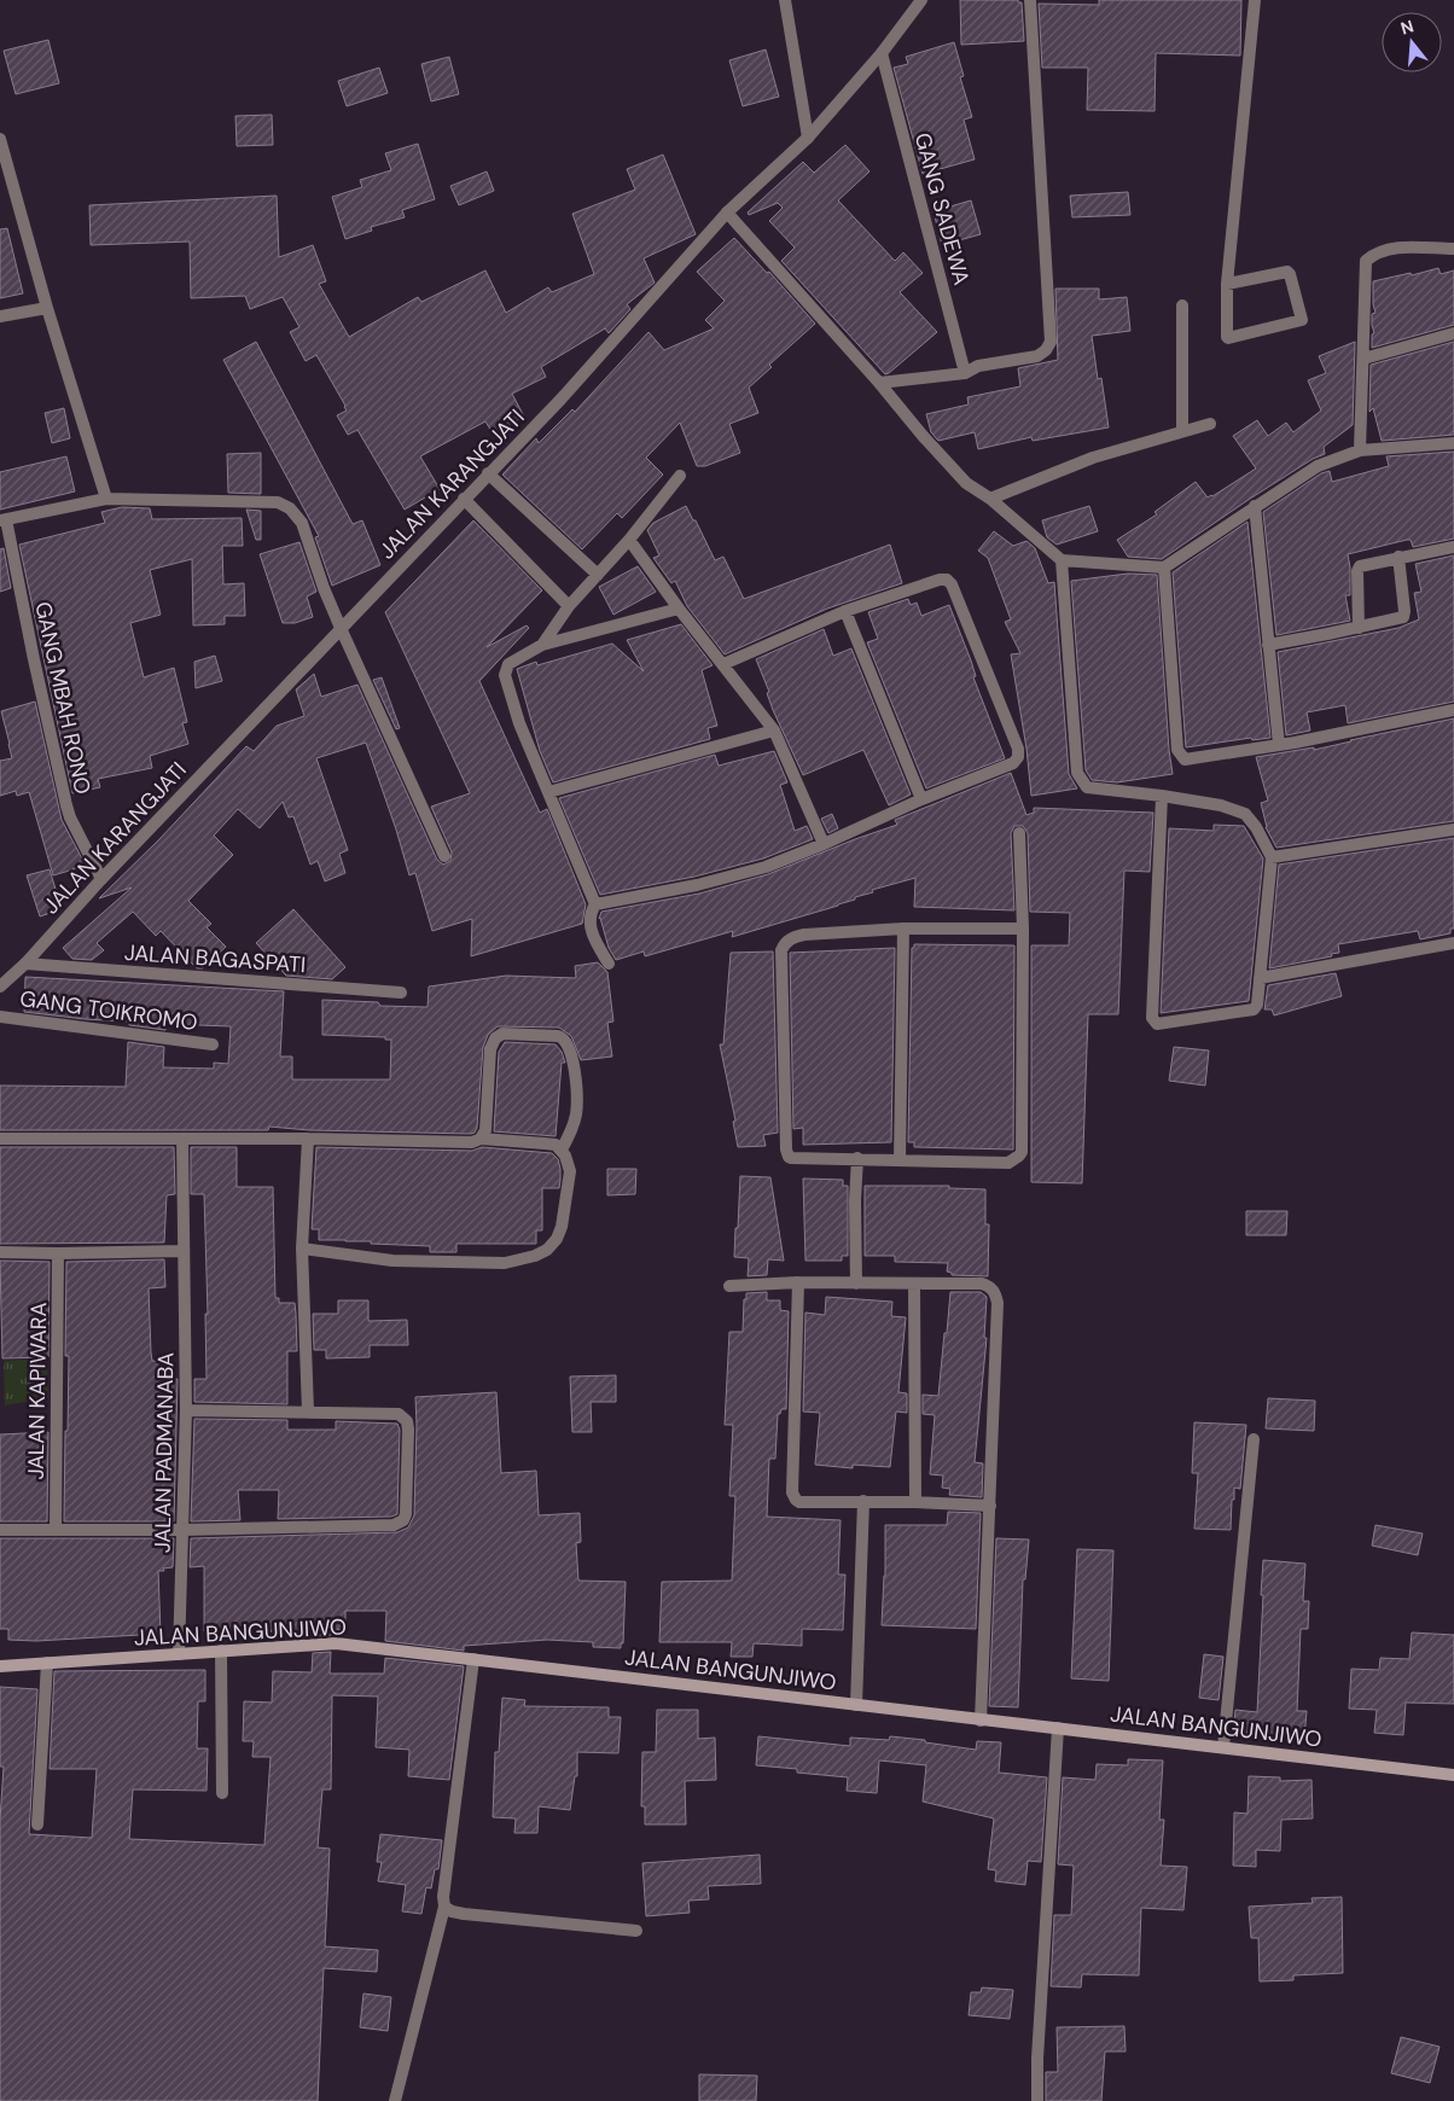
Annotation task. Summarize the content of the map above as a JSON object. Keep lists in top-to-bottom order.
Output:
{
  "streets": {
    "main road": ["JALAN BANGUNJIWO"],
    "street": [
      "GANG SADEWA",
      "JALAN KARANGJATI",
      "GANG MBAH RONO",
      "JALAN BAGASPATI",
      "GANG TOIKROMO",
      "JALAN KAPIWARA",
      "JALAN PADMANABA"
    ]
  },
  "crossings": [
    ["GANG SADEWA", "JALAN KARANGJATI"],
    ["JALAN KARANGJATI", "GANG MBAH RONO"],
    ["JALAN KARANGJATI", "JALAN BAGASPATI"],
    ["JALAN PADMANABA", "JALAN BANGUNJIWO"]
  ],
  "north": "top"
}
